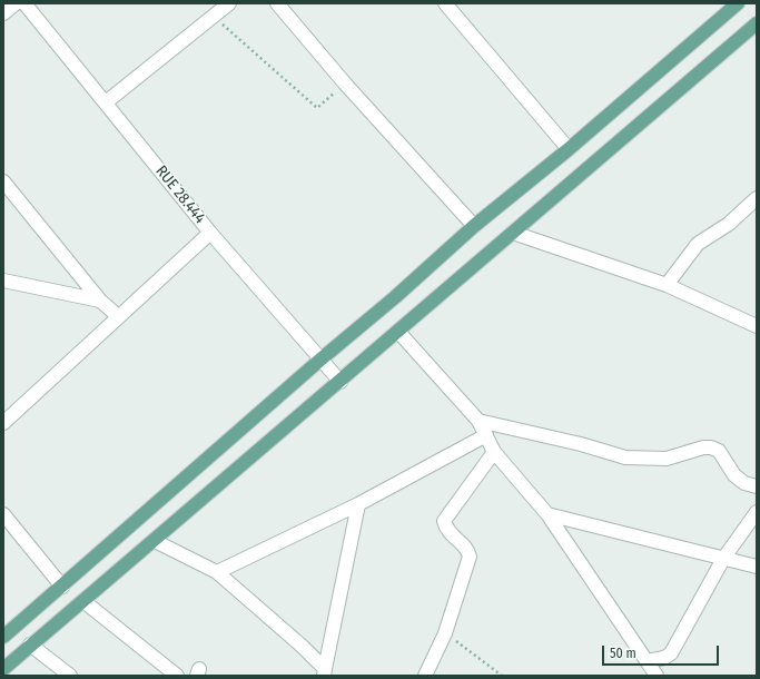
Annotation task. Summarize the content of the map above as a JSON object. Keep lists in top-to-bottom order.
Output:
{
  "streets": {
    "street": ["RUE 28.444"]
  },
  "scale_bar": "50 m"
}
